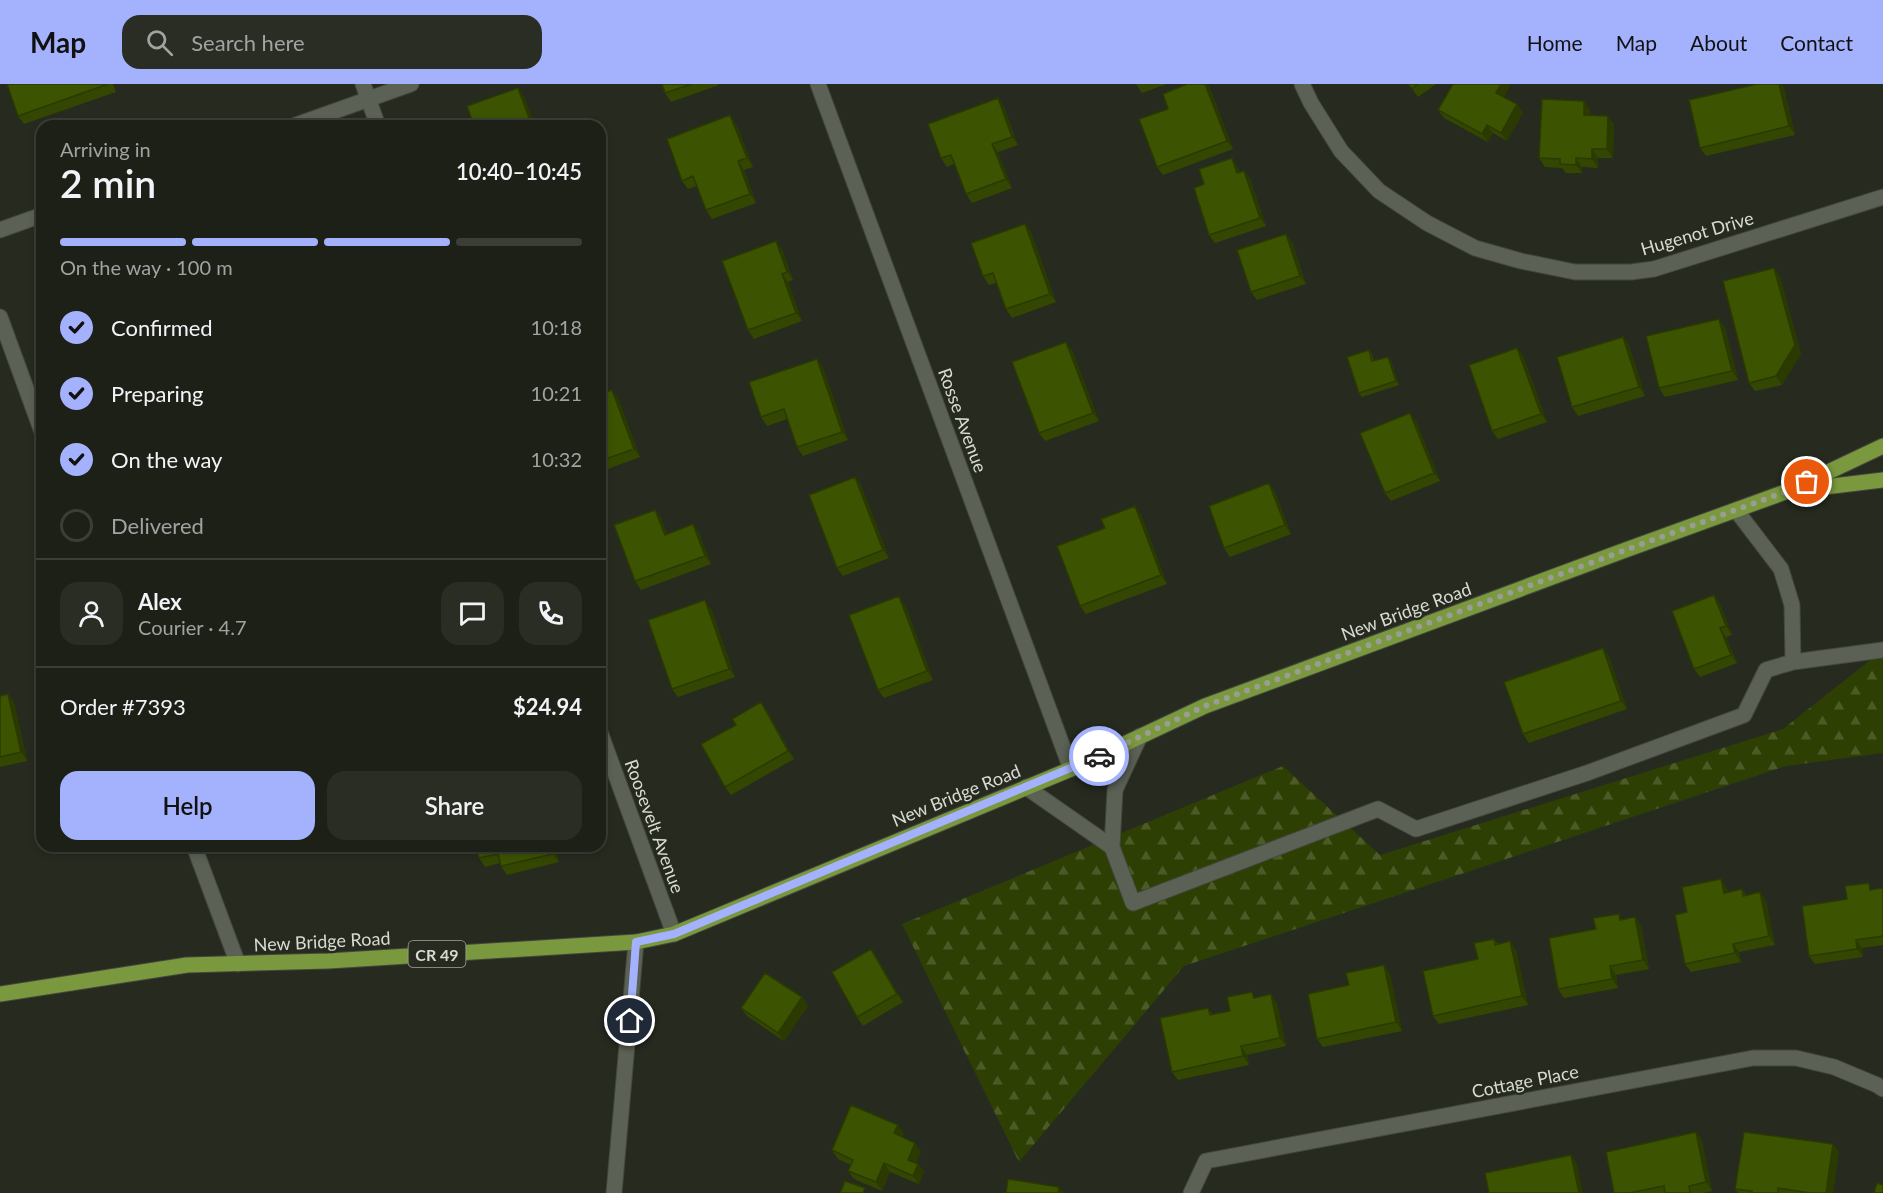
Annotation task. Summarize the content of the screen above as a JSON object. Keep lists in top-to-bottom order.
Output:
{
  "streets": {
    "main road": ["New Bridge Road", "CR 49"],
    "street": [
      "Hugenot Drive",
      "Rosse Avenue",
      "Roosevelt Avenue",
      "Cottage Place"
    ]
  },
  "crossings": [
    ["Rosse Avenue", "New Bridge Road"],
    ["New Bridge Road", "Roosevelt Avenue"],
    ["New Bridge Road", "CR 49"]
  ],
  "page": {
    "header": "Map",
    "search": "Search here",
    "nav": [
      "Home",
      "Map",
      "About",
      "Contact"
    ],
    "heading": ["2 min", "Arriving in", "10:40–10:45"],
    "panel": [
      "Alex",
      "Courier · 4.7",
      "Order #7393",
      "$24.94"
    ],
    "bar": "On the way · 100 m",
    "list": [
      ["Confirmed", "10:18"],
      ["Preparing", "10:21"],
      ["On the way", "10:32"],
      "Delivered"
    ],
    "buttons": ["Help", "Share"]
  }
}
